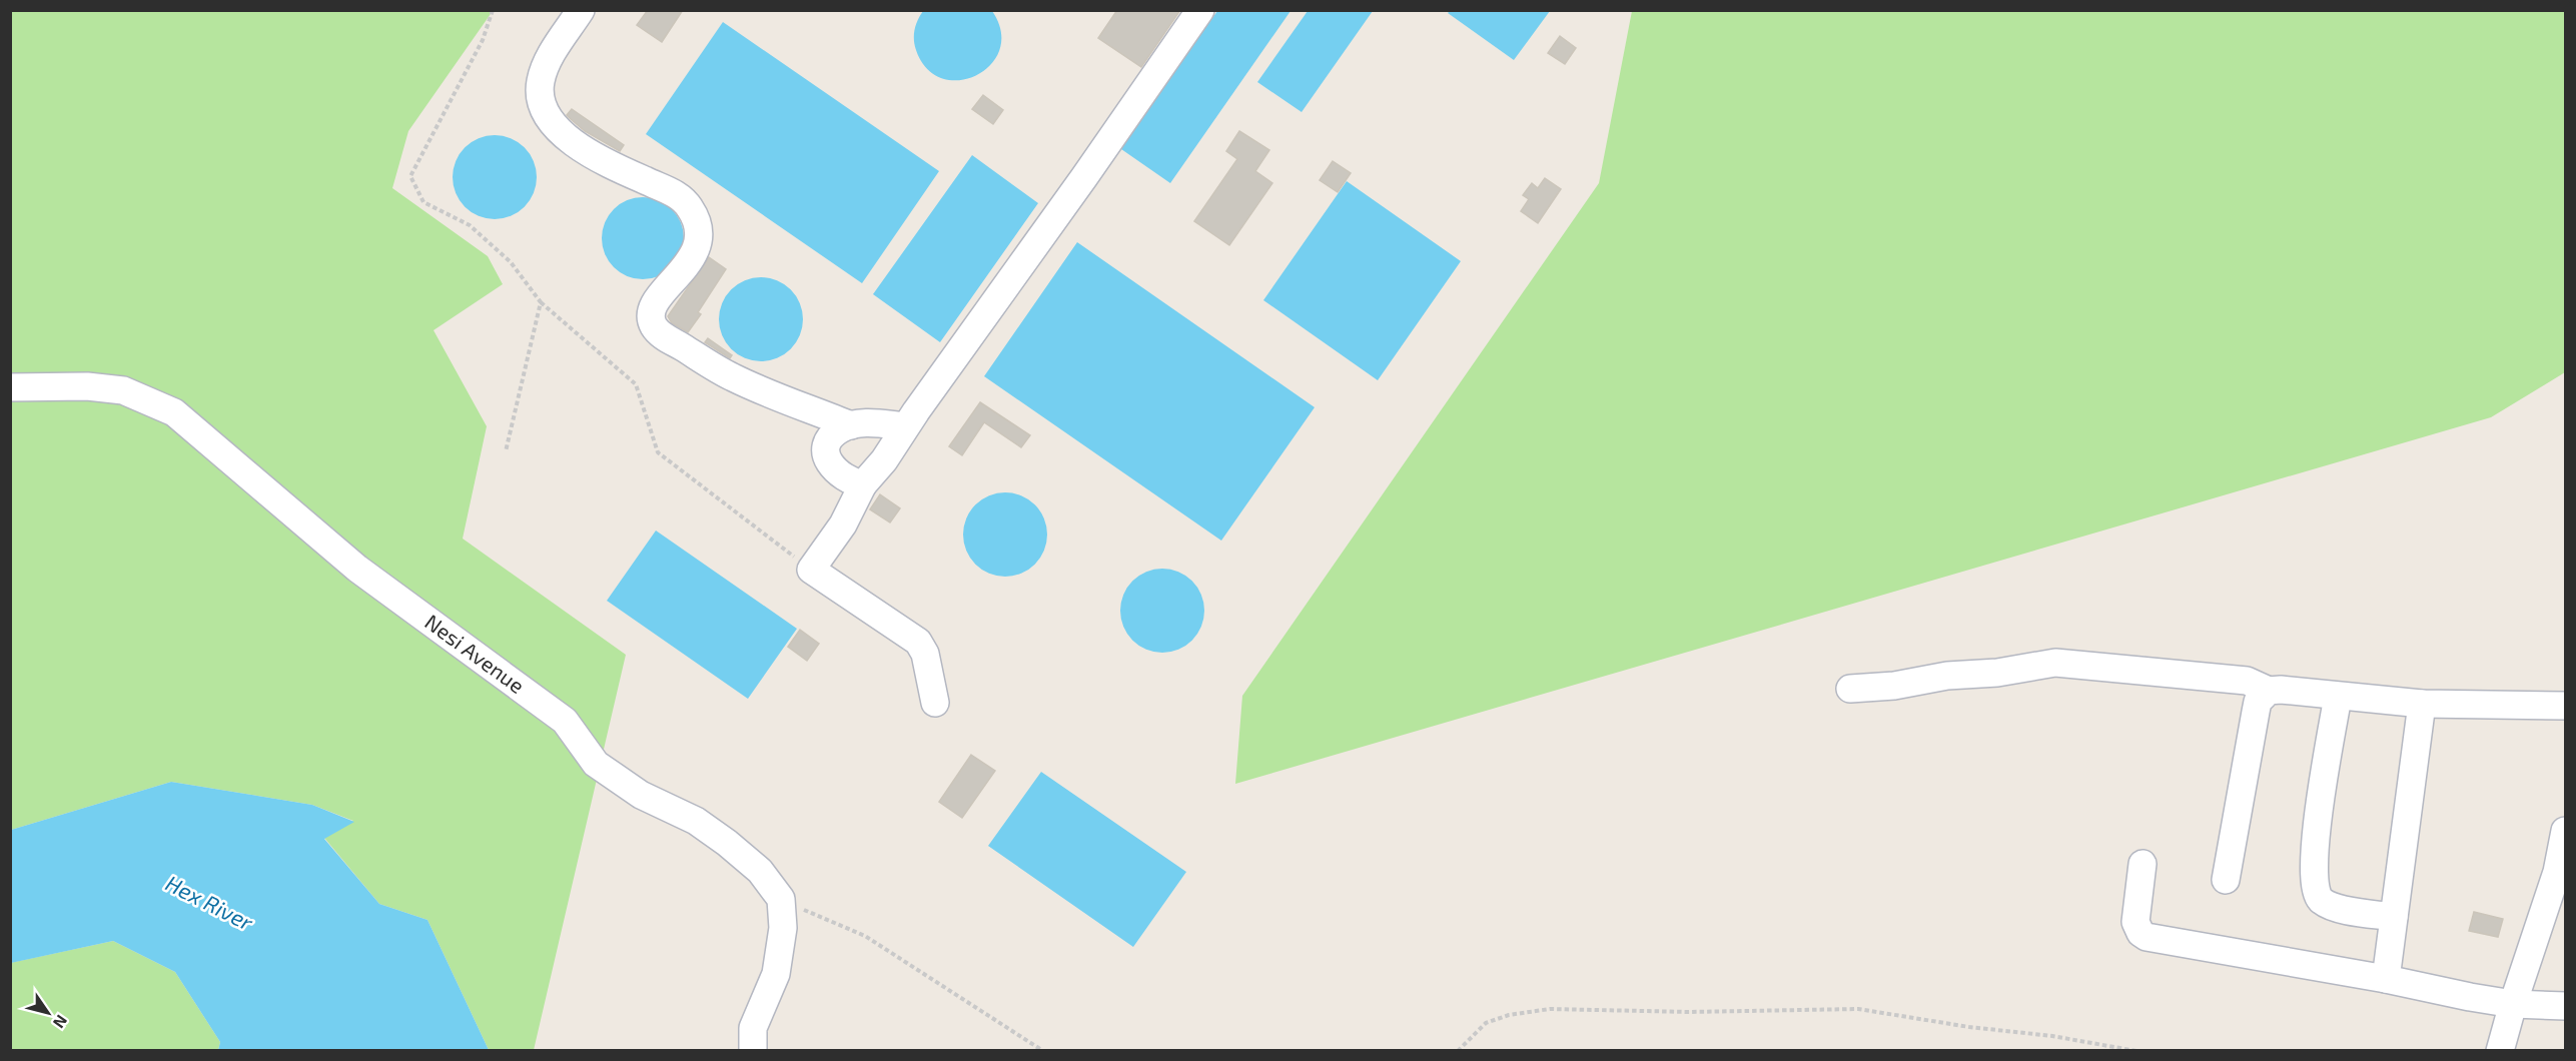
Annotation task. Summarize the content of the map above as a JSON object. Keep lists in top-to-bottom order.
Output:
{
  "streets": {
    "street": ["Nesi Avenue"]
  },
  "water": ["Hex River"],
  "north": "bottom right"
}
